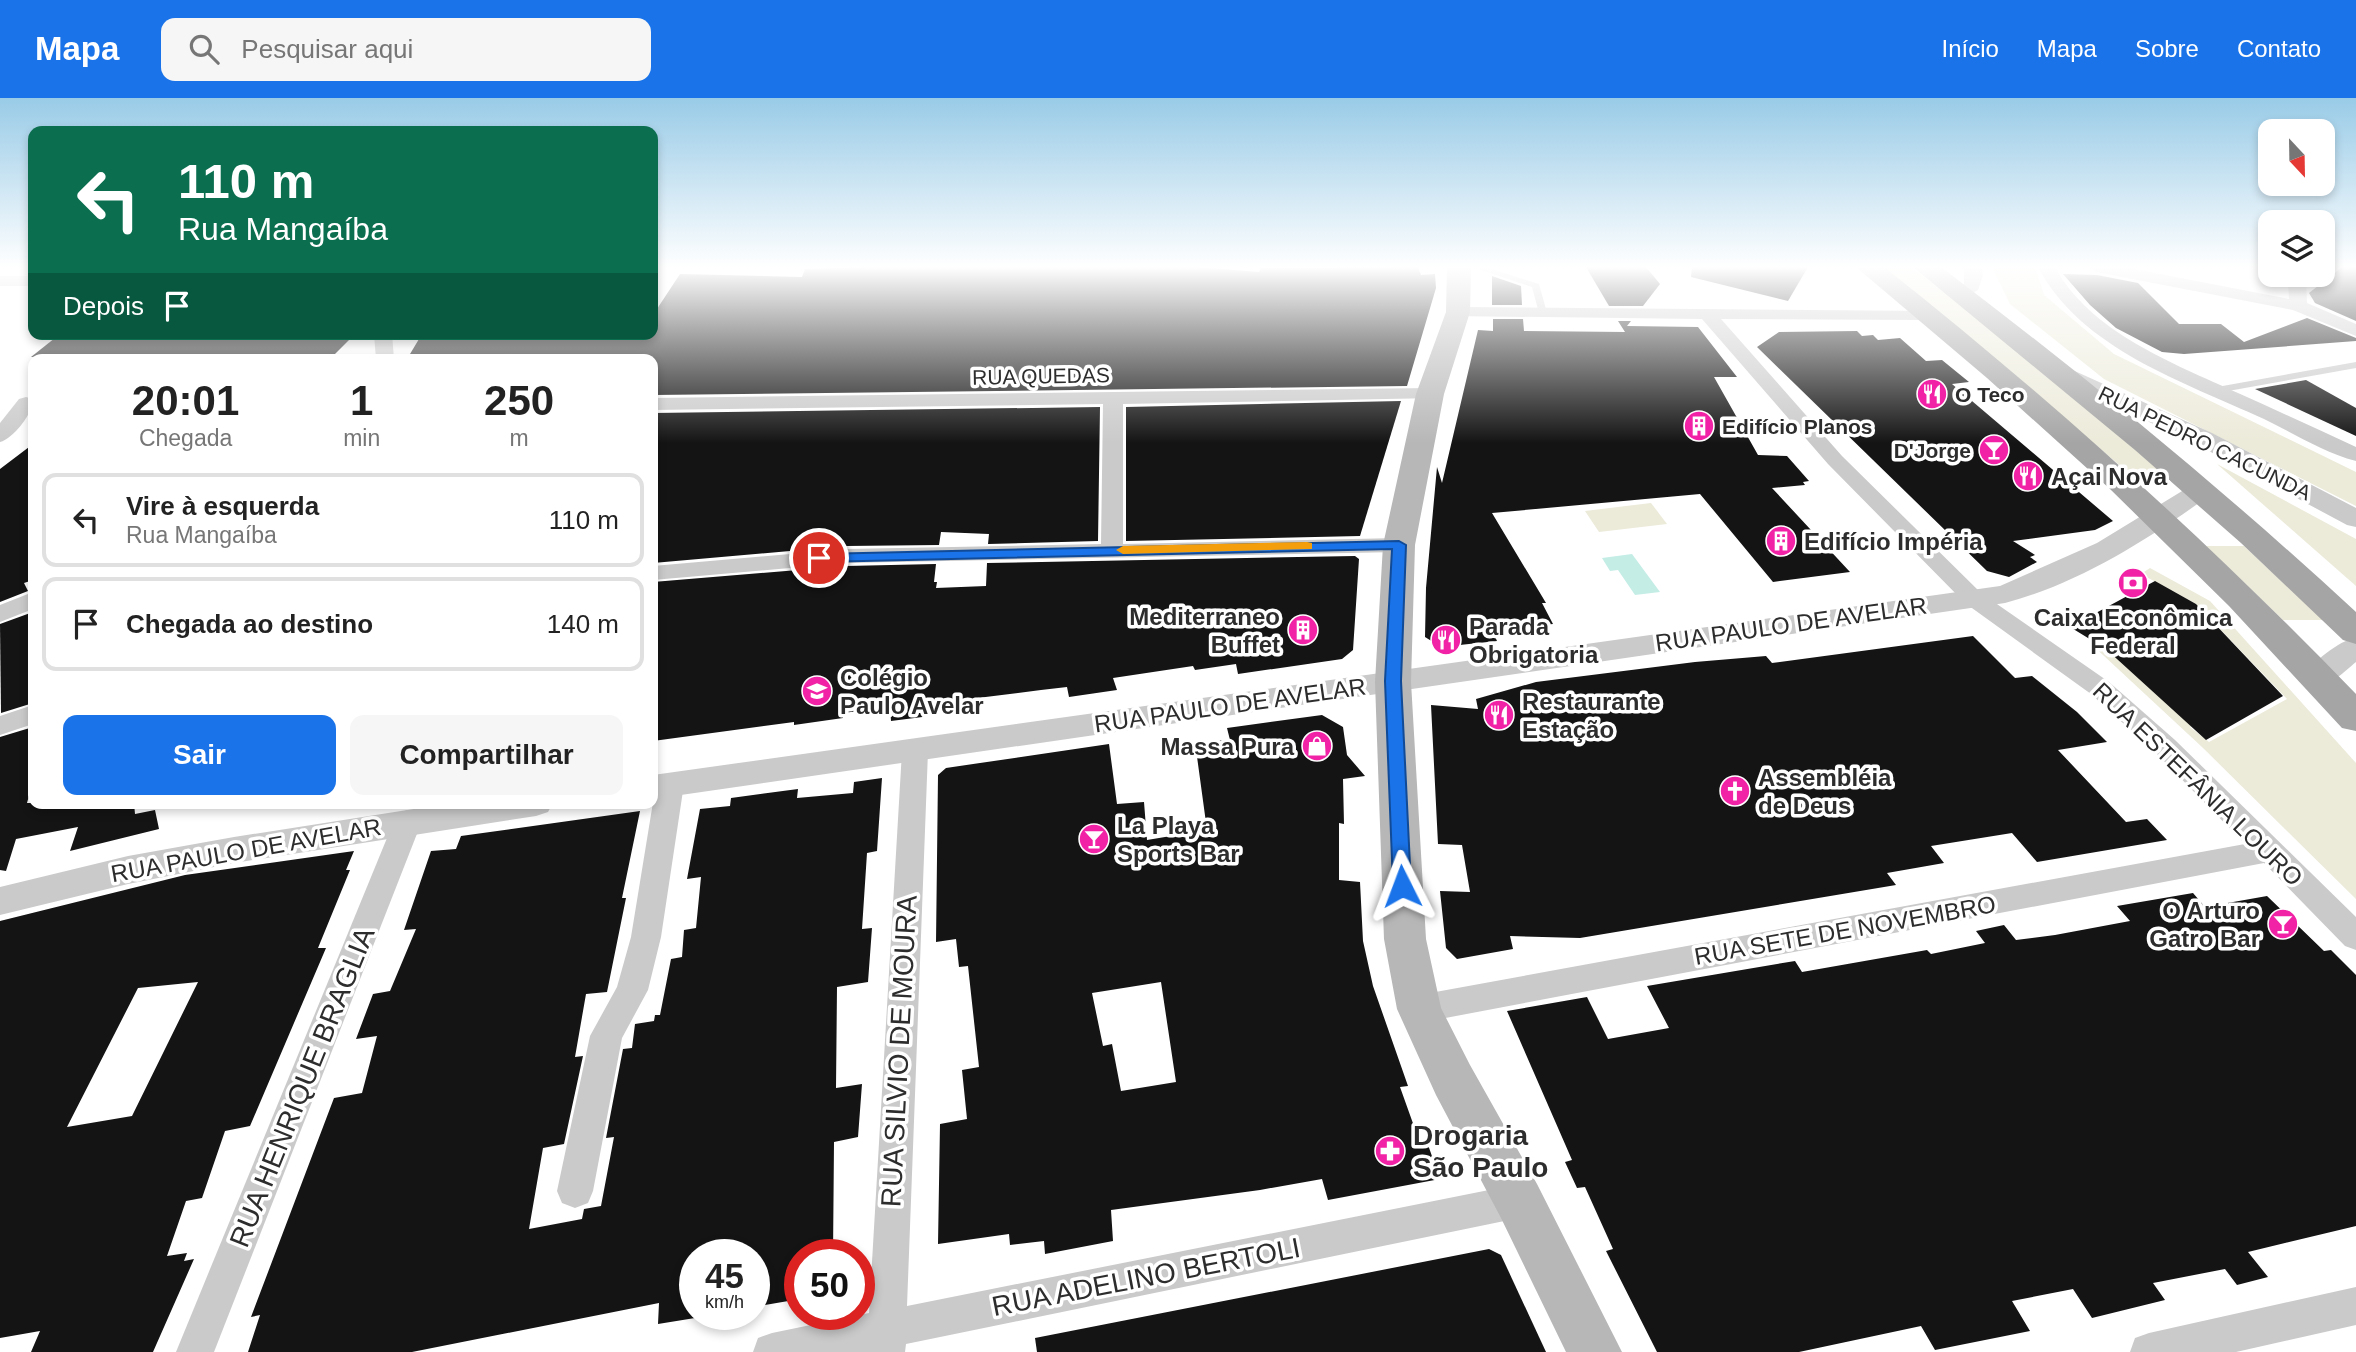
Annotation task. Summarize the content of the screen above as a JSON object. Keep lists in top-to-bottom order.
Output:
{
  "streets": {
    "street": [
      "RUA QUEDAS",
      "RUA PEDRO CACUNDA",
      "RUA PAULO DE AVELAR",
      "RUA ESTEFÂNIA LOURO",
      "RUA SETE DE NOVEMBRO",
      "RUA SILVIO DE MOURA",
      "RUA HENRIQUE BRAGLIA",
      "RUA ADELINO BERTOLI"
    ]
  },
  "crossings": [
    ["RUA PAULO DE AVELAR", "RUA ESTEFÂNIA LOURO"],
    ["RUA PAULO DE AVELAR", "RUA SILVIO DE MOURA"],
    ["RUA PAULO DE AVELAR", "RUA HENRIQUE BRAGLIA"],
    ["RUA ESTEFÂNIA LOURO", "RUA SETE DE NOVEMBRO"],
    ["RUA SILVIO DE MOURA", "RUA ADELINO BERTOLI"]
  ],
  "places": {
    "restaurant": [
      "O Teco",
      "Açai Nova",
      "Parada Obrigatoria",
      "Restaurante Estação"
    ],
    "building": ["Edifício Planos", "Edifício Impéria", "Mediterraneo Buffet"],
    "bar": ["D'Jorge", "La Playa Sports Bar", "O Arturo Gatro Bar"],
    "bank": ["Caixa Econômica Federal"],
    "school or university": ["Colégio Paulo Avelar"],
    "shop": ["Massa Pura"],
    "church": ["Assembléia de Deus"],
    "pharmacy": ["Drogaria São Paulo"]
  },
  "north": "bottom",
  "page": {
    "header": "Mapa",
    "search": "Pesquisar aqui",
    "nav": [
      "Início",
      "Mapa",
      "Sobre",
      "Contato"
    ],
    "turn": ["110 m", "Rua Mangaíba"],
    "then": "Depois",
    "eta": [
      "20:01",
      "Chegada",
      "1",
      "min",
      "250",
      "m"
    ],
    "list": [
      {
        "name": "Vire à esquerda",
        "note": "Rua Mangaíba",
        "value": "110 m"
      },
      {
        "name": "Chegada ao destino",
        "value": "140 m"
      }
    ],
    "buttons": ["Sair", "Compartilhar"],
    "speed": "45 km/h",
    "limit": "50"
  }
}
